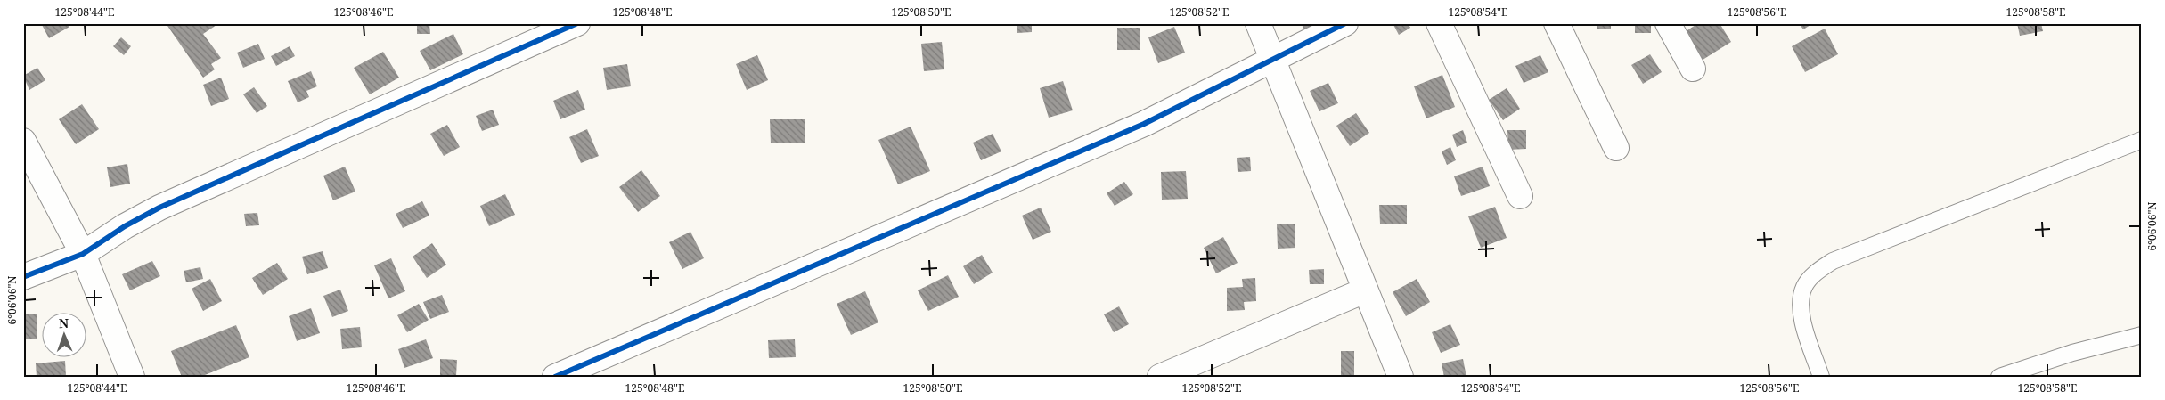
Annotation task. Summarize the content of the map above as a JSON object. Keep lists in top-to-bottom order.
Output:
{
  "north": "top",
  "coordinates": [
    "125°08'44\"E",
    "125°08'46\"E",
    "125°08'48\"E",
    "125°08'50\"E",
    "125°08'52\"E",
    "125°08'54\"E",
    "125°08'56\"E",
    "125°08'58\"E",
    "6°06'06\"N"
  ]
}
